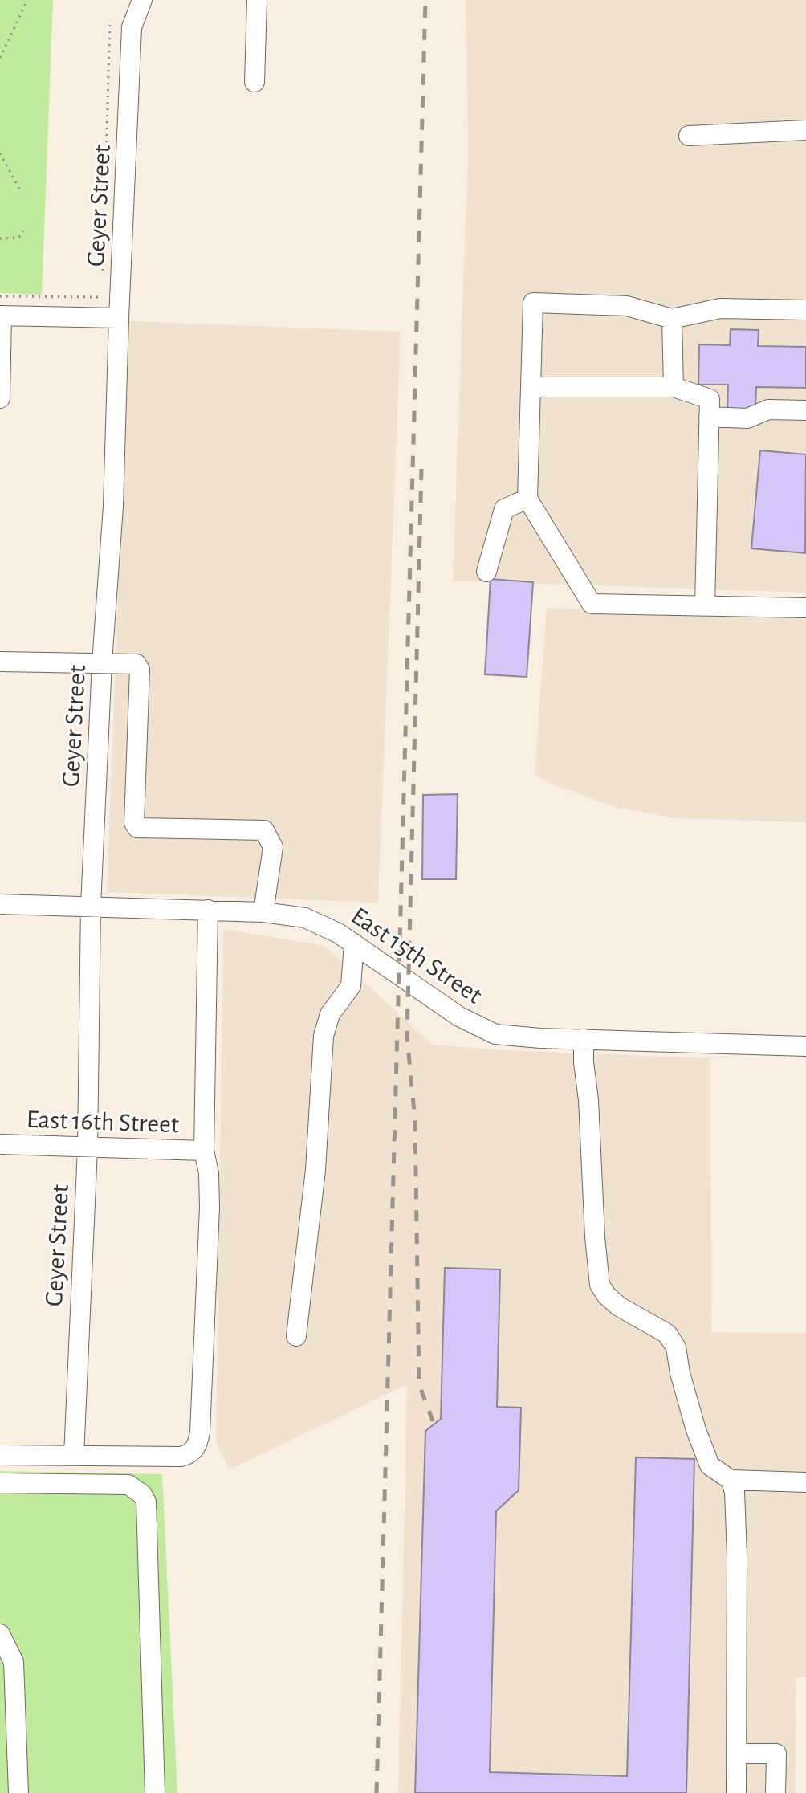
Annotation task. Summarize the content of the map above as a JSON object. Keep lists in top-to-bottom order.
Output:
{
  "streets": {
    "street": ["Geyer Street", "East 15th Street", "East 16th Street"]
  },
  "crossings": [
    ["Geyer Street", "East 15th Street"],
    ["Geyer Street", "East 16th Street"]
  ]
}
